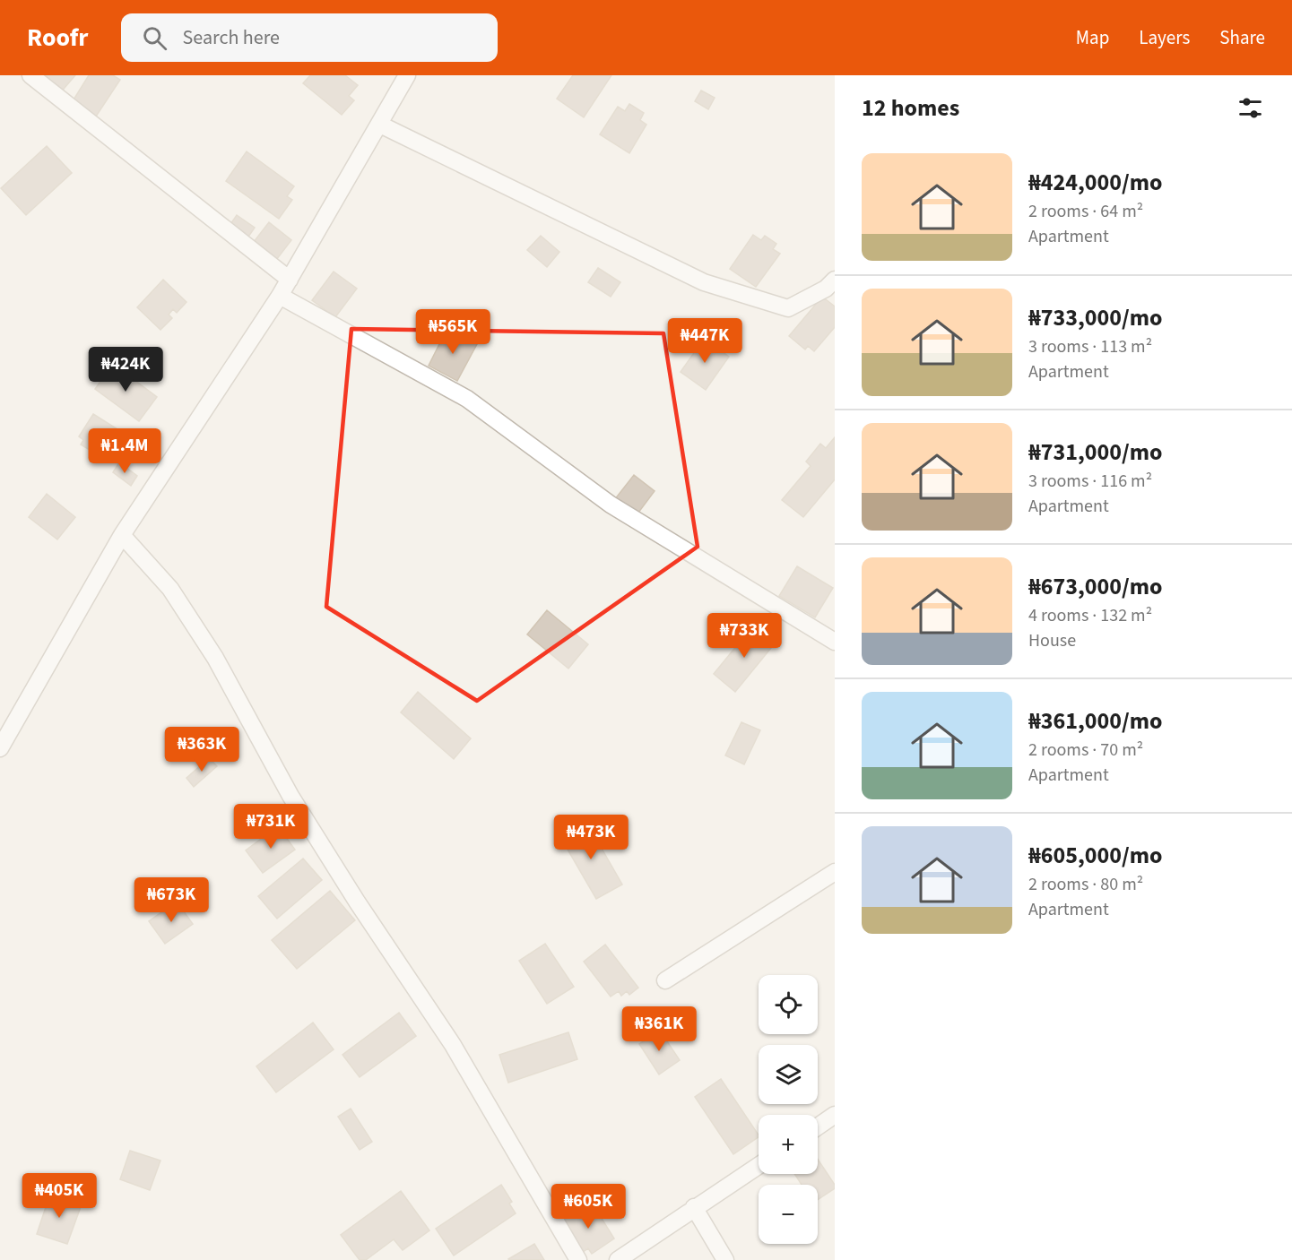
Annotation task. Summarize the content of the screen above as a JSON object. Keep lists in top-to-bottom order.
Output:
{
  "page": {
    "header": "Roofr",
    "search": "Search here",
    "nav": ["Map", "Layers", "Share"],
    "heading": "12 homes",
    "list": [
      {
        "name": "₦424,000/mo",
        "note": "2 rooms · 64 m² · Apartment"
      },
      {
        "name": "₦733,000/mo",
        "note": "3 rooms · 113 m² · Apartment"
      },
      {
        "name": "₦731,000/mo",
        "note": "3 rooms · 116 m² · Apartment"
      },
      {
        "name": "₦673,000/mo",
        "note": "4 rooms · 132 m² · House"
      },
      {
        "name": "₦361,000/mo",
        "note": "2 rooms · 70 m² · Apartment"
      },
      {
        "name": "₦605,000/mo",
        "note": "2 rooms · 80 m² · Apartment"
      }
    ],
    "price": [
      "₦565K",
      "₦447K",
      "₦424K",
      "₦1.4M",
      "₦733K",
      "₦363K",
      "₦731K",
      "₦473K",
      "₦673K",
      "₦361K",
      "₦405K",
      "₦605K"
    ],
    "map_buttons": ["+", "−"]
  }
}
